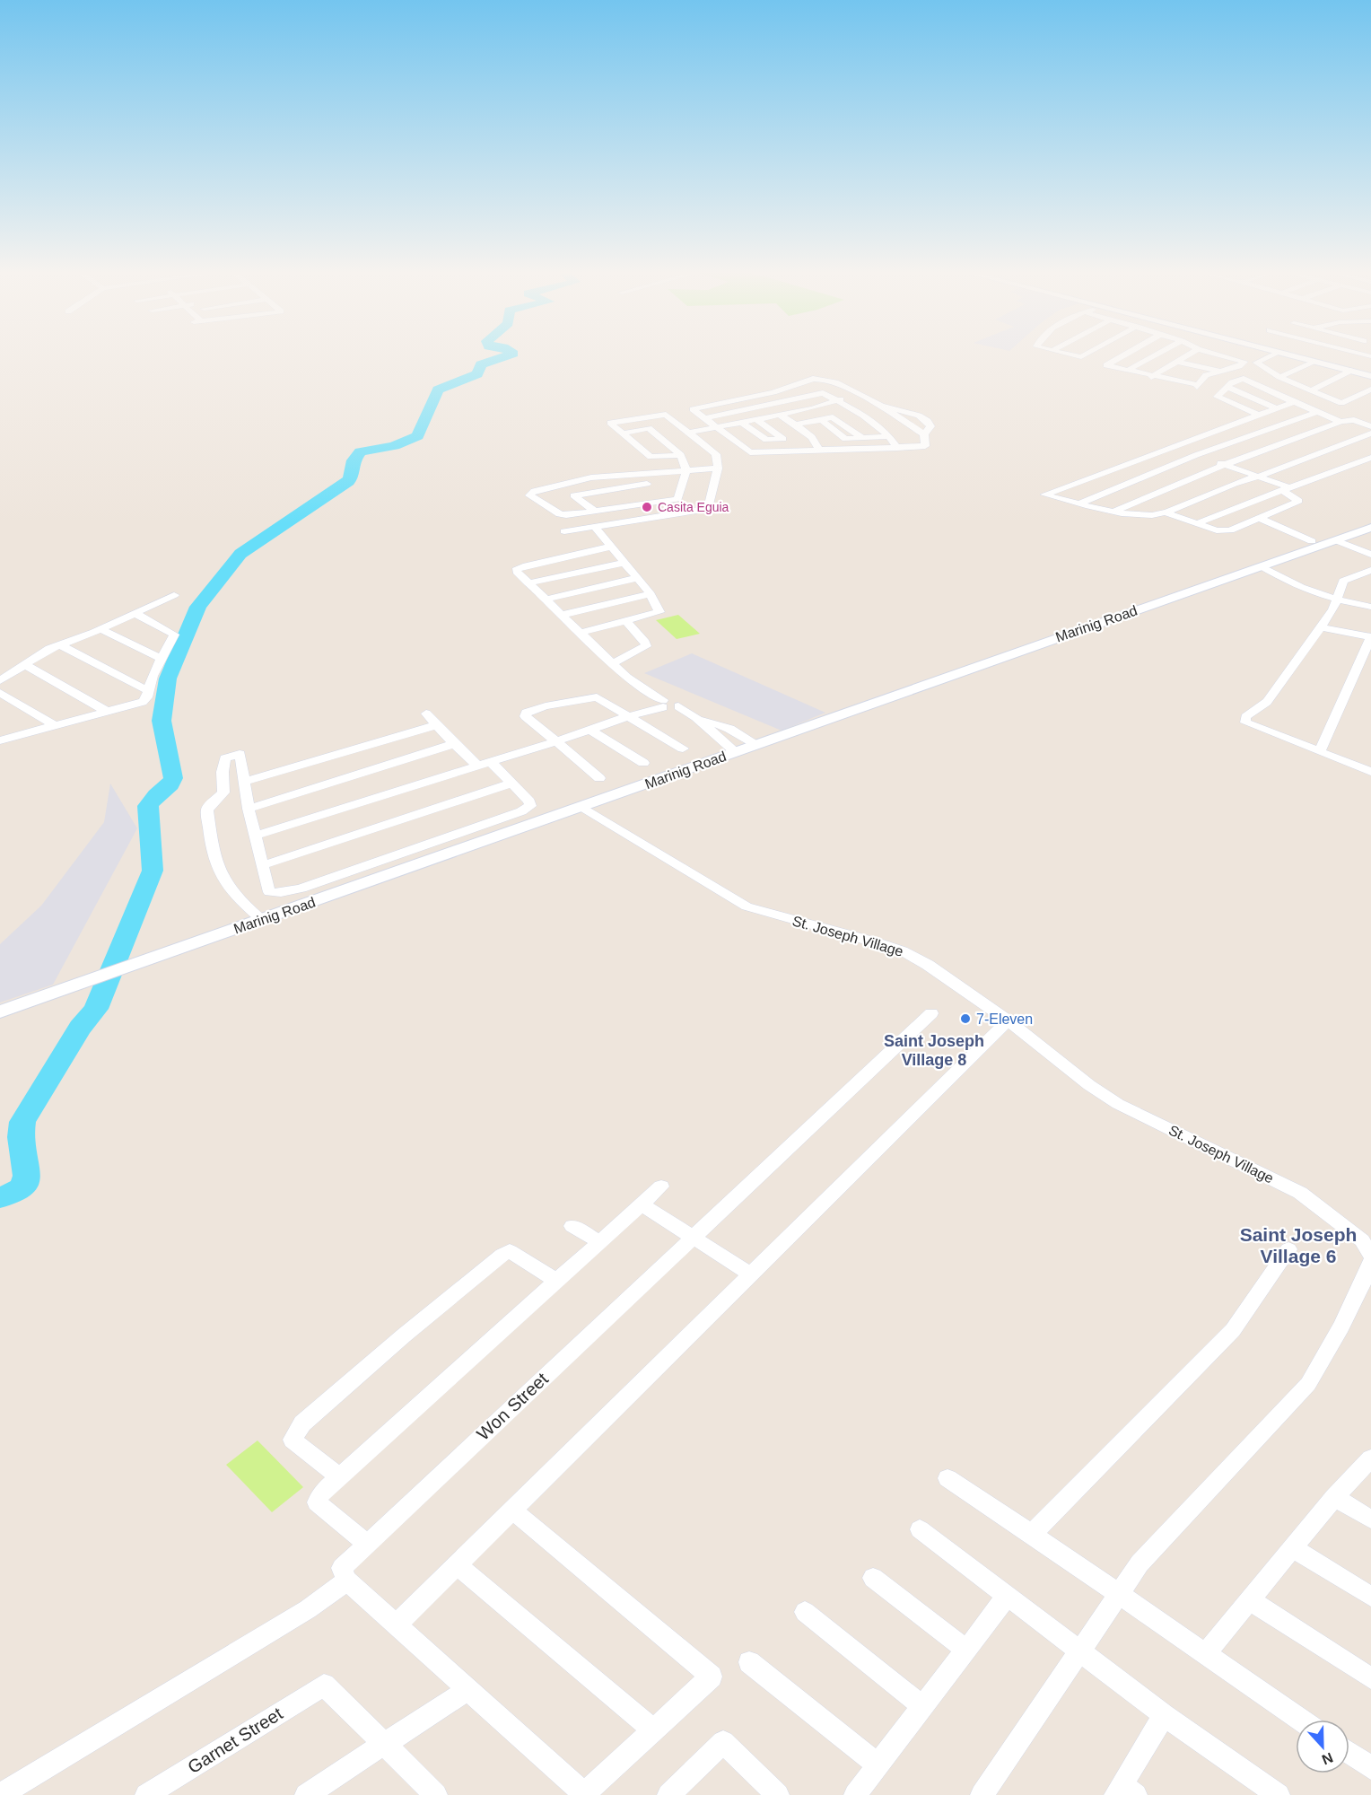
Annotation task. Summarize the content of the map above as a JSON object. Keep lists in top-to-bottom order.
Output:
{
  "streets": {
    "street": [
      "Marinig Road",
      "St. Joseph Village",
      "Won Street",
      "Garnet Street"
    ]
  },
  "crossings": [
    ["Marinig Road", "St. Joseph Village"]
  ],
  "districts": ["Saint Joseph Village 8", "Saint Joseph Village 6"],
  "places": ["Casita Eguia", "7-Eleven"],
  "north": "bottom"
}
